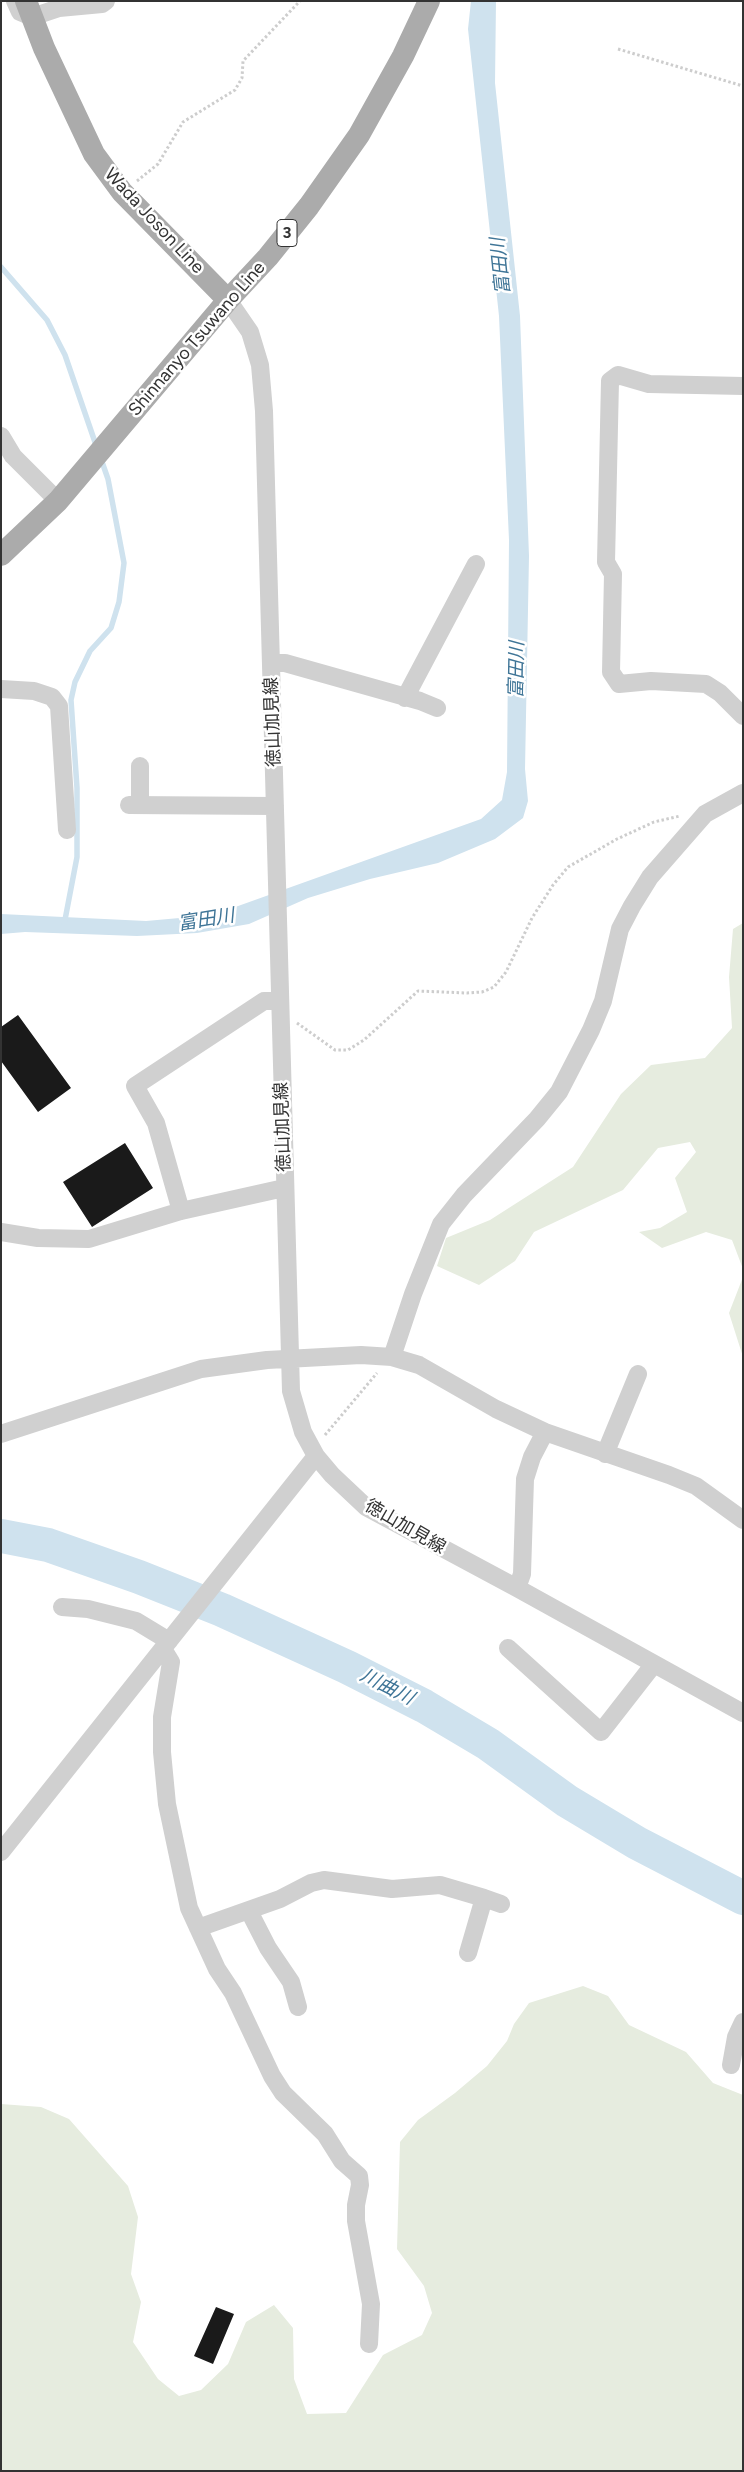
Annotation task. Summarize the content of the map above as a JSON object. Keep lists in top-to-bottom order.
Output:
{
  "streets": {
    "main road": ["Wada Joson Line", "3", "Shinnanyo Tsuwano Line"],
    "street": ["徳山加見線"]
  },
  "crossings": [
    ["Wada Joson Line", "Shinnanyo Tsuwano Line"],
    ["Wada Joson Line", "徳山加見線"],
    ["Shinnanyo Tsuwano Line", "徳山加見線"]
  ],
  "water": ["富田川", "川曲川"]
}
